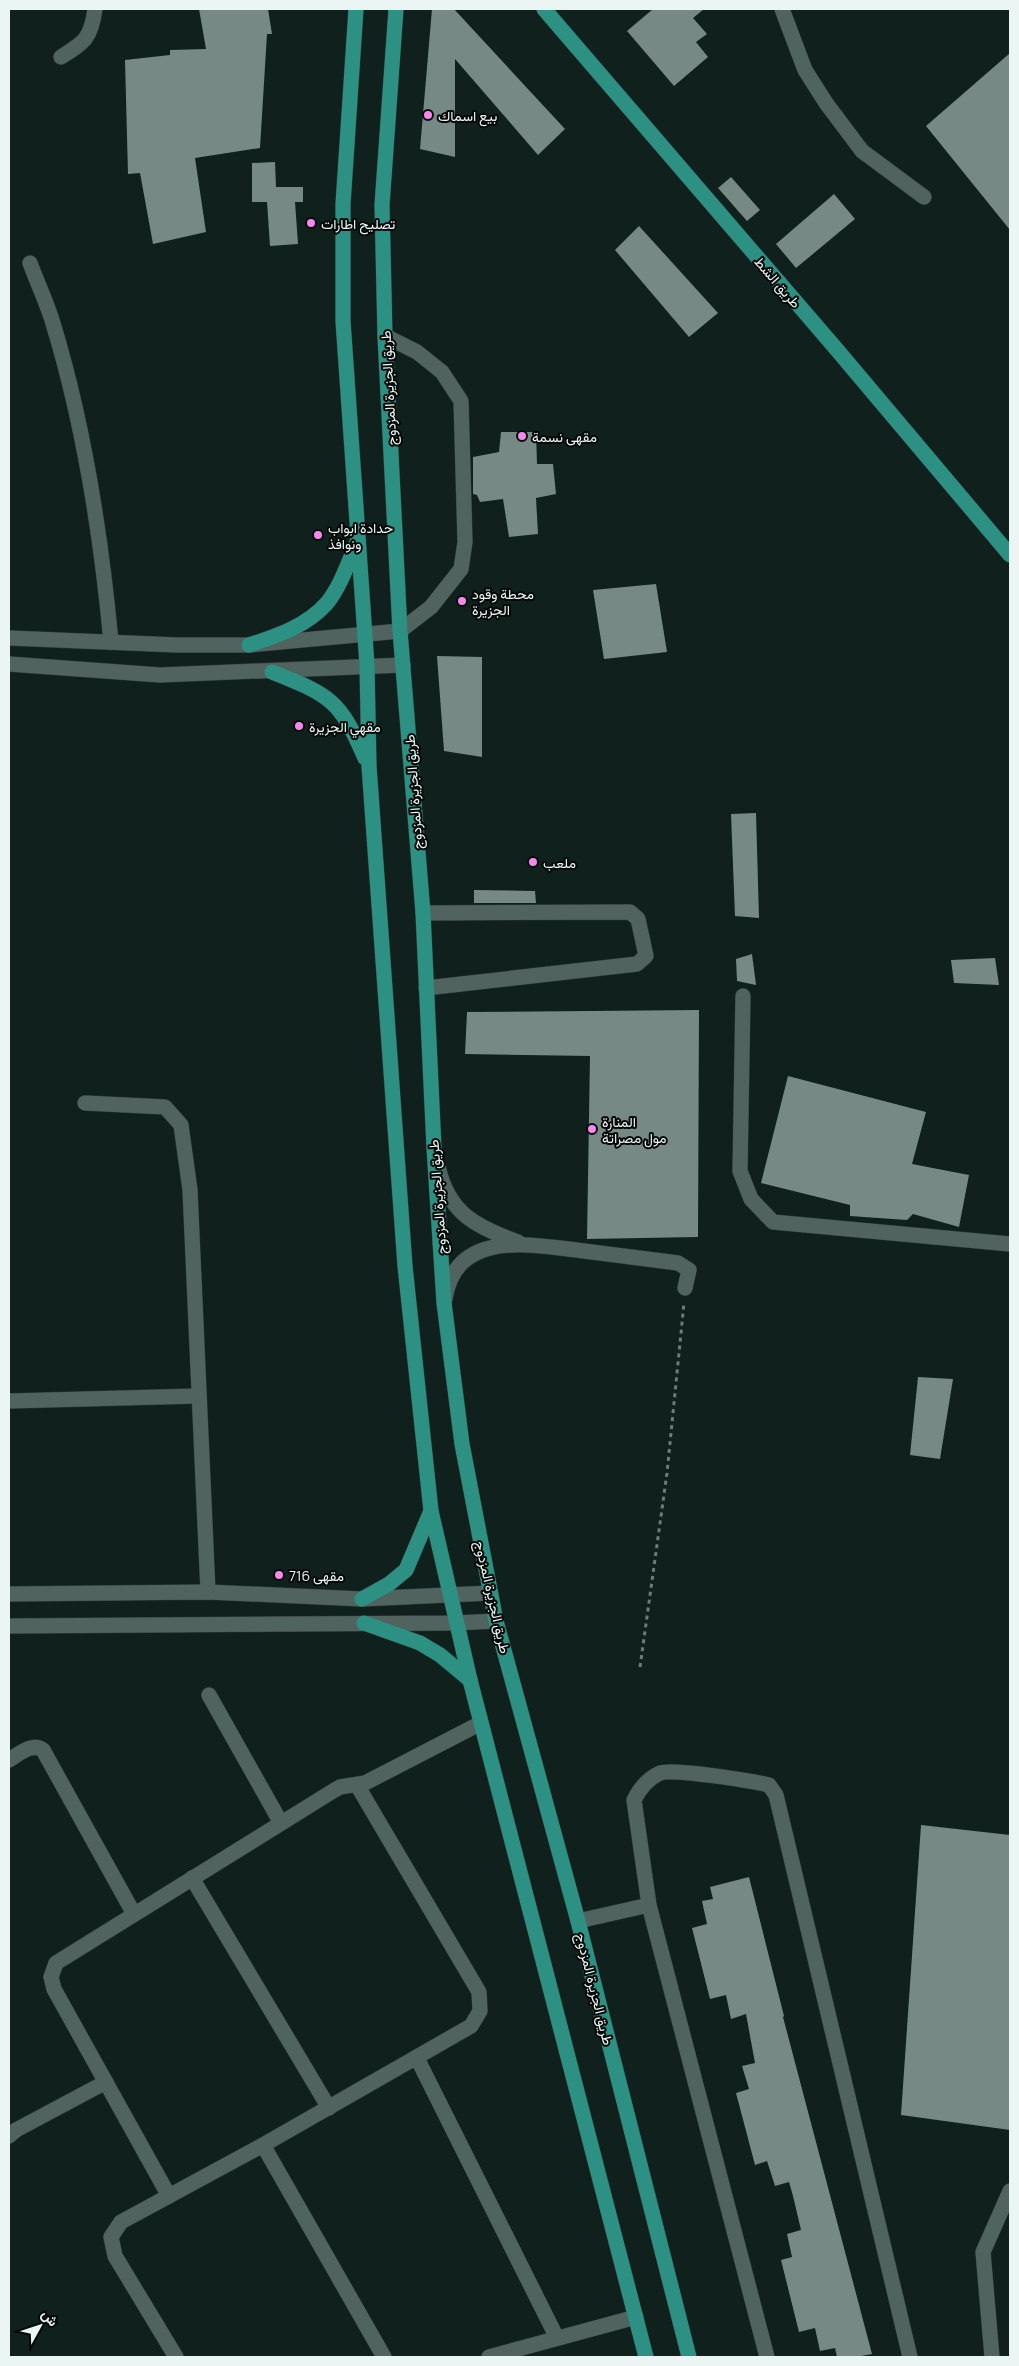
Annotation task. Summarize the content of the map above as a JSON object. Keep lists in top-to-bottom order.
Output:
{
  "streets": {
    "main road": ["طريق الشط", "طريق الجزيرة المزدوج"]
  },
  "places": [
    "بيع اسماك",
    "تصليح اطارات",
    "مقهى نسمة",
    "حدادة ابواب ونوافذ",
    "محطة وقود الجزيرة",
    "مقهي الجزيرة",
    "ملعب",
    "المنارة مول مصراتة",
    "مقهى 716"
  ],
  "north": "top right"
}
